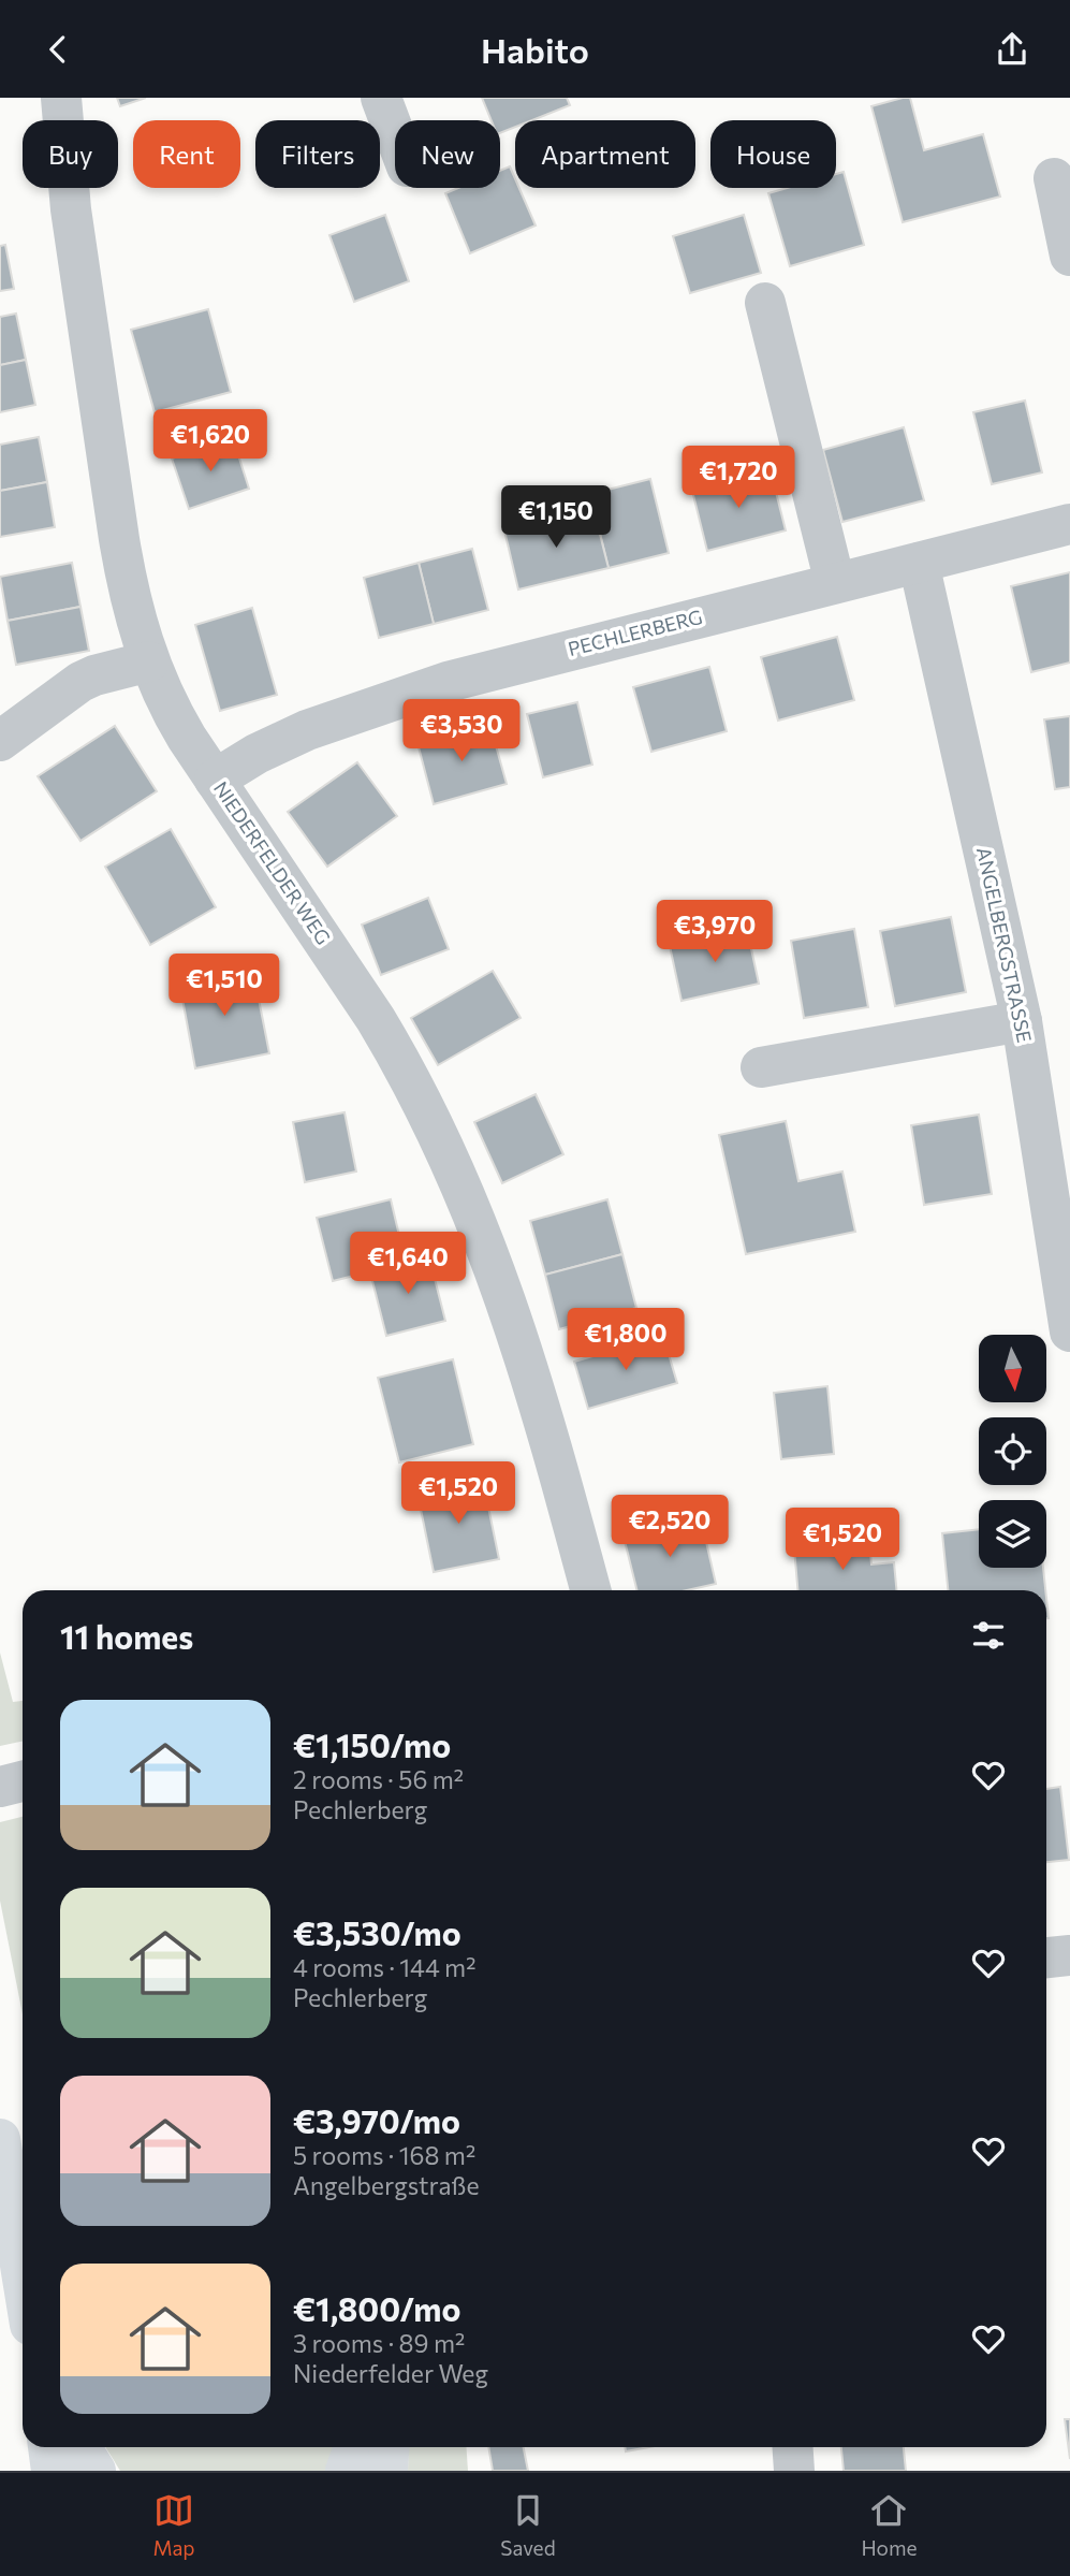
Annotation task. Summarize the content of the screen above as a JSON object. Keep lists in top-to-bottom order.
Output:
{
  "streets": {
    "street": ["PECHLERBERG", "NIEDERFELDER WEG", "ANGELBERGSTRASSE"]
  },
  "crossings": [
    ["PECHLERBERG", "NIEDERFELDER WEG"],
    ["PECHLERBERG", "ANGELBERGSTRASSE"]
  ],
  "north": "bottom",
  "page": {
    "header": "Habito",
    "chip": [
      "Buy",
      "Rent",
      "Filters",
      "New",
      "Apartment",
      "House"
    ],
    "price": [
      "€1,620",
      "€1,720",
      "€1,150",
      "€3,530",
      "€3,970",
      "€1,510",
      "€1,640",
      "€1,800",
      "€1,520",
      "€2,520",
      "€1,520"
    ],
    "heading": "11 homes",
    "list": [
      {
        "name": "€1,150/mo",
        "note": "2 rooms · 56 m² · Pechlerberg"
      },
      {
        "name": "€3,530/mo",
        "note": "4 rooms · 144 m² · Pechlerberg"
      },
      {
        "name": "€3,970/mo",
        "note": "5 rooms · 168 m² · Angelbergstraße"
      },
      {
        "name": "€1,800/mo",
        "note": "3 rooms · 89 m² · Niederfelder Weg"
      }
    ],
    "tabs": ["Map", "Saved", "Home"]
  }
}
